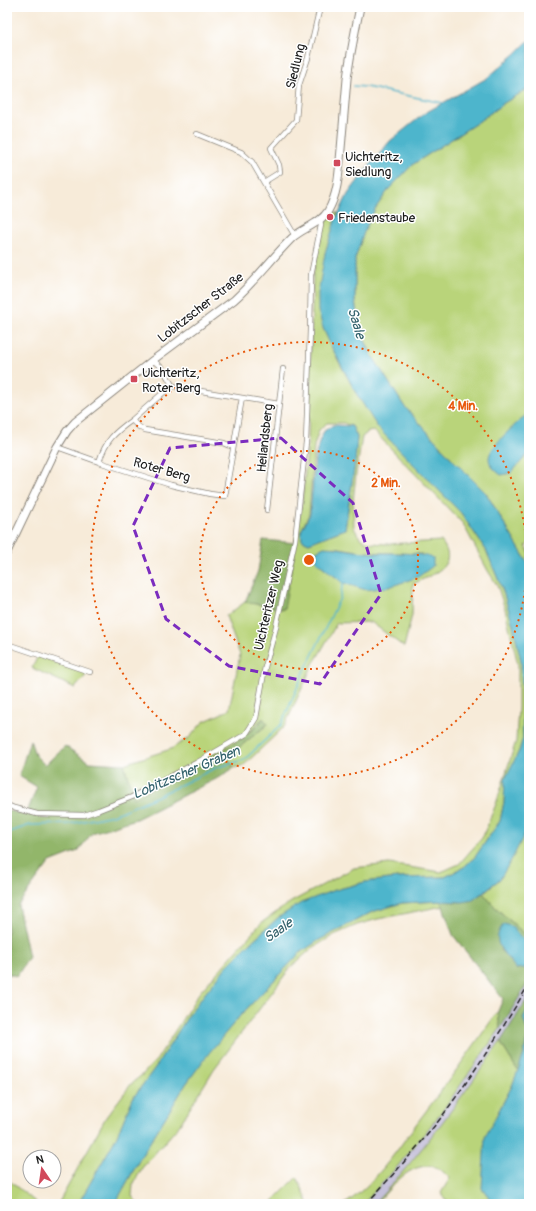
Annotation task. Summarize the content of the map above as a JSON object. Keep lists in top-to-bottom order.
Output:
{
  "streets": {
    "street": [
      "Siedlung",
      "Lobitzscher Straße",
      "Heilandsberg",
      "Roter Berg",
      "Uichteritzer Weg"
    ]
  },
  "crossings": [
    ["Lobitzscher Straße", "Uichteritzer Weg"]
  ],
  "water": ["Saale", "Lobitzscher Graben"],
  "places": {
    "transit": ["Uichteritz, Siedlung", "Uichteritz, Roter Berg"],
    "other": ["Friedenstaube"]
  },
  "north": "top",
  "rings": ["4 Min.", "2 Min."]
}
